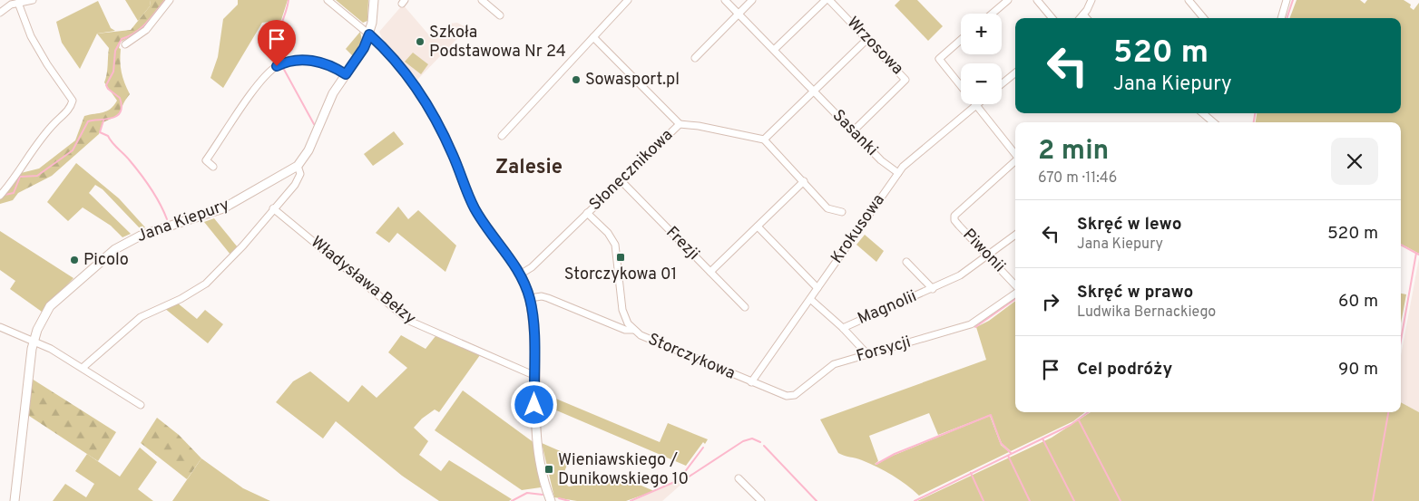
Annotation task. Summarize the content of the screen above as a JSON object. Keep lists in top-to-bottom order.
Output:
{
  "streets": {
    "street": [
      "Wrzosowa",
      "Sasanki",
      "Słonecznikowa",
      "Jana Kiepury",
      "Krokusowa",
      "Frezji",
      "Piwonii",
      "Władysława Bełzy",
      "Magnolii",
      "Forsycji",
      "Storczykowa"
    ]
  },
  "crossings": [
    ["Wrzosowa", "Sasanki"],
    ["Sasanki", "Krokusowa"],
    ["Słonecznikowa", "Frezji"],
    ["Słonecznikowa", "Storczykowa"],
    ["Krokusowa", "Magnolii"],
    ["Krokusowa", "Forsycji"],
    ["Krokusowa", "Storczykowa"],
    ["Piwonii", "Magnolii"],
    ["Magnolii", "Forsycji"],
    ["Forsycji", "Storczykowa"]
  ],
  "districts": ["Zalesie"],
  "places": {
    "other": ["Szkoła Podstawowa Nr 24", "Sowasport.pl", "Picolo"],
    "transit": ["Storczykowa 01", "Wieniawskiego / Dunikowskiego 10"]
  },
  "page": {
    "map_buttons": ["+", "−"],
    "turn": ["520 m", "Jana Kiepury"],
    "heading": ["2 min", "670 m · 11:46"],
    "list": [
      {
        "name": "Skręć w lewo",
        "note": "Jana Kiepury",
        "value": "520 m"
      },
      {
        "name": "Skręć w prawo",
        "note": "Ludwika Bernackiego",
        "value": "60 m"
      },
      {
        "name": "Cel podróży",
        "value": "90 m"
      }
    ]
  }
}
